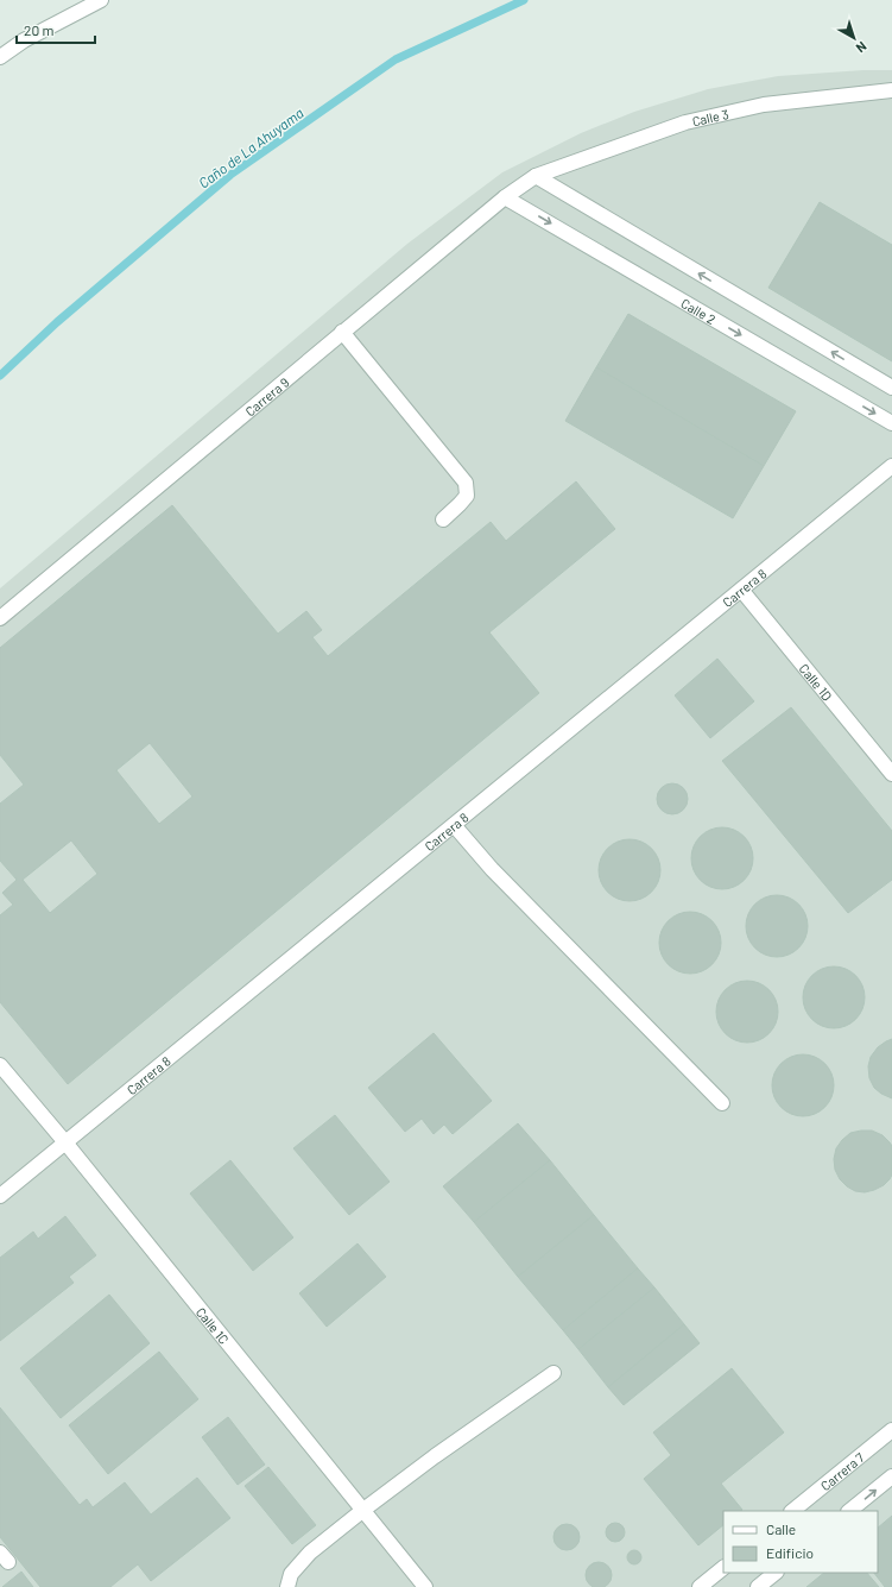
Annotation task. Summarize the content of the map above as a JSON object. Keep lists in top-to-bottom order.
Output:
{
  "streets": {
    "street": [
      "Calle 3",
      "Calle 2",
      "Carrera 9",
      "Carrera 8",
      "Calle 1D",
      "Calle 1C",
      "Carrera 7"
    ]
  },
  "crossings": [
    ["Calle 3", "Carrera 9"],
    ["Calle 2", "Carrera 9"],
    ["Carrera 8", "Calle 1D"],
    ["Carrera 8", "Calle 1C"]
  ],
  "water": ["Caño de La Ahuyama"],
  "legend": ["Calle", "Edificio"],
  "scale_bar": "20 m",
  "north": "bottom right"
}
